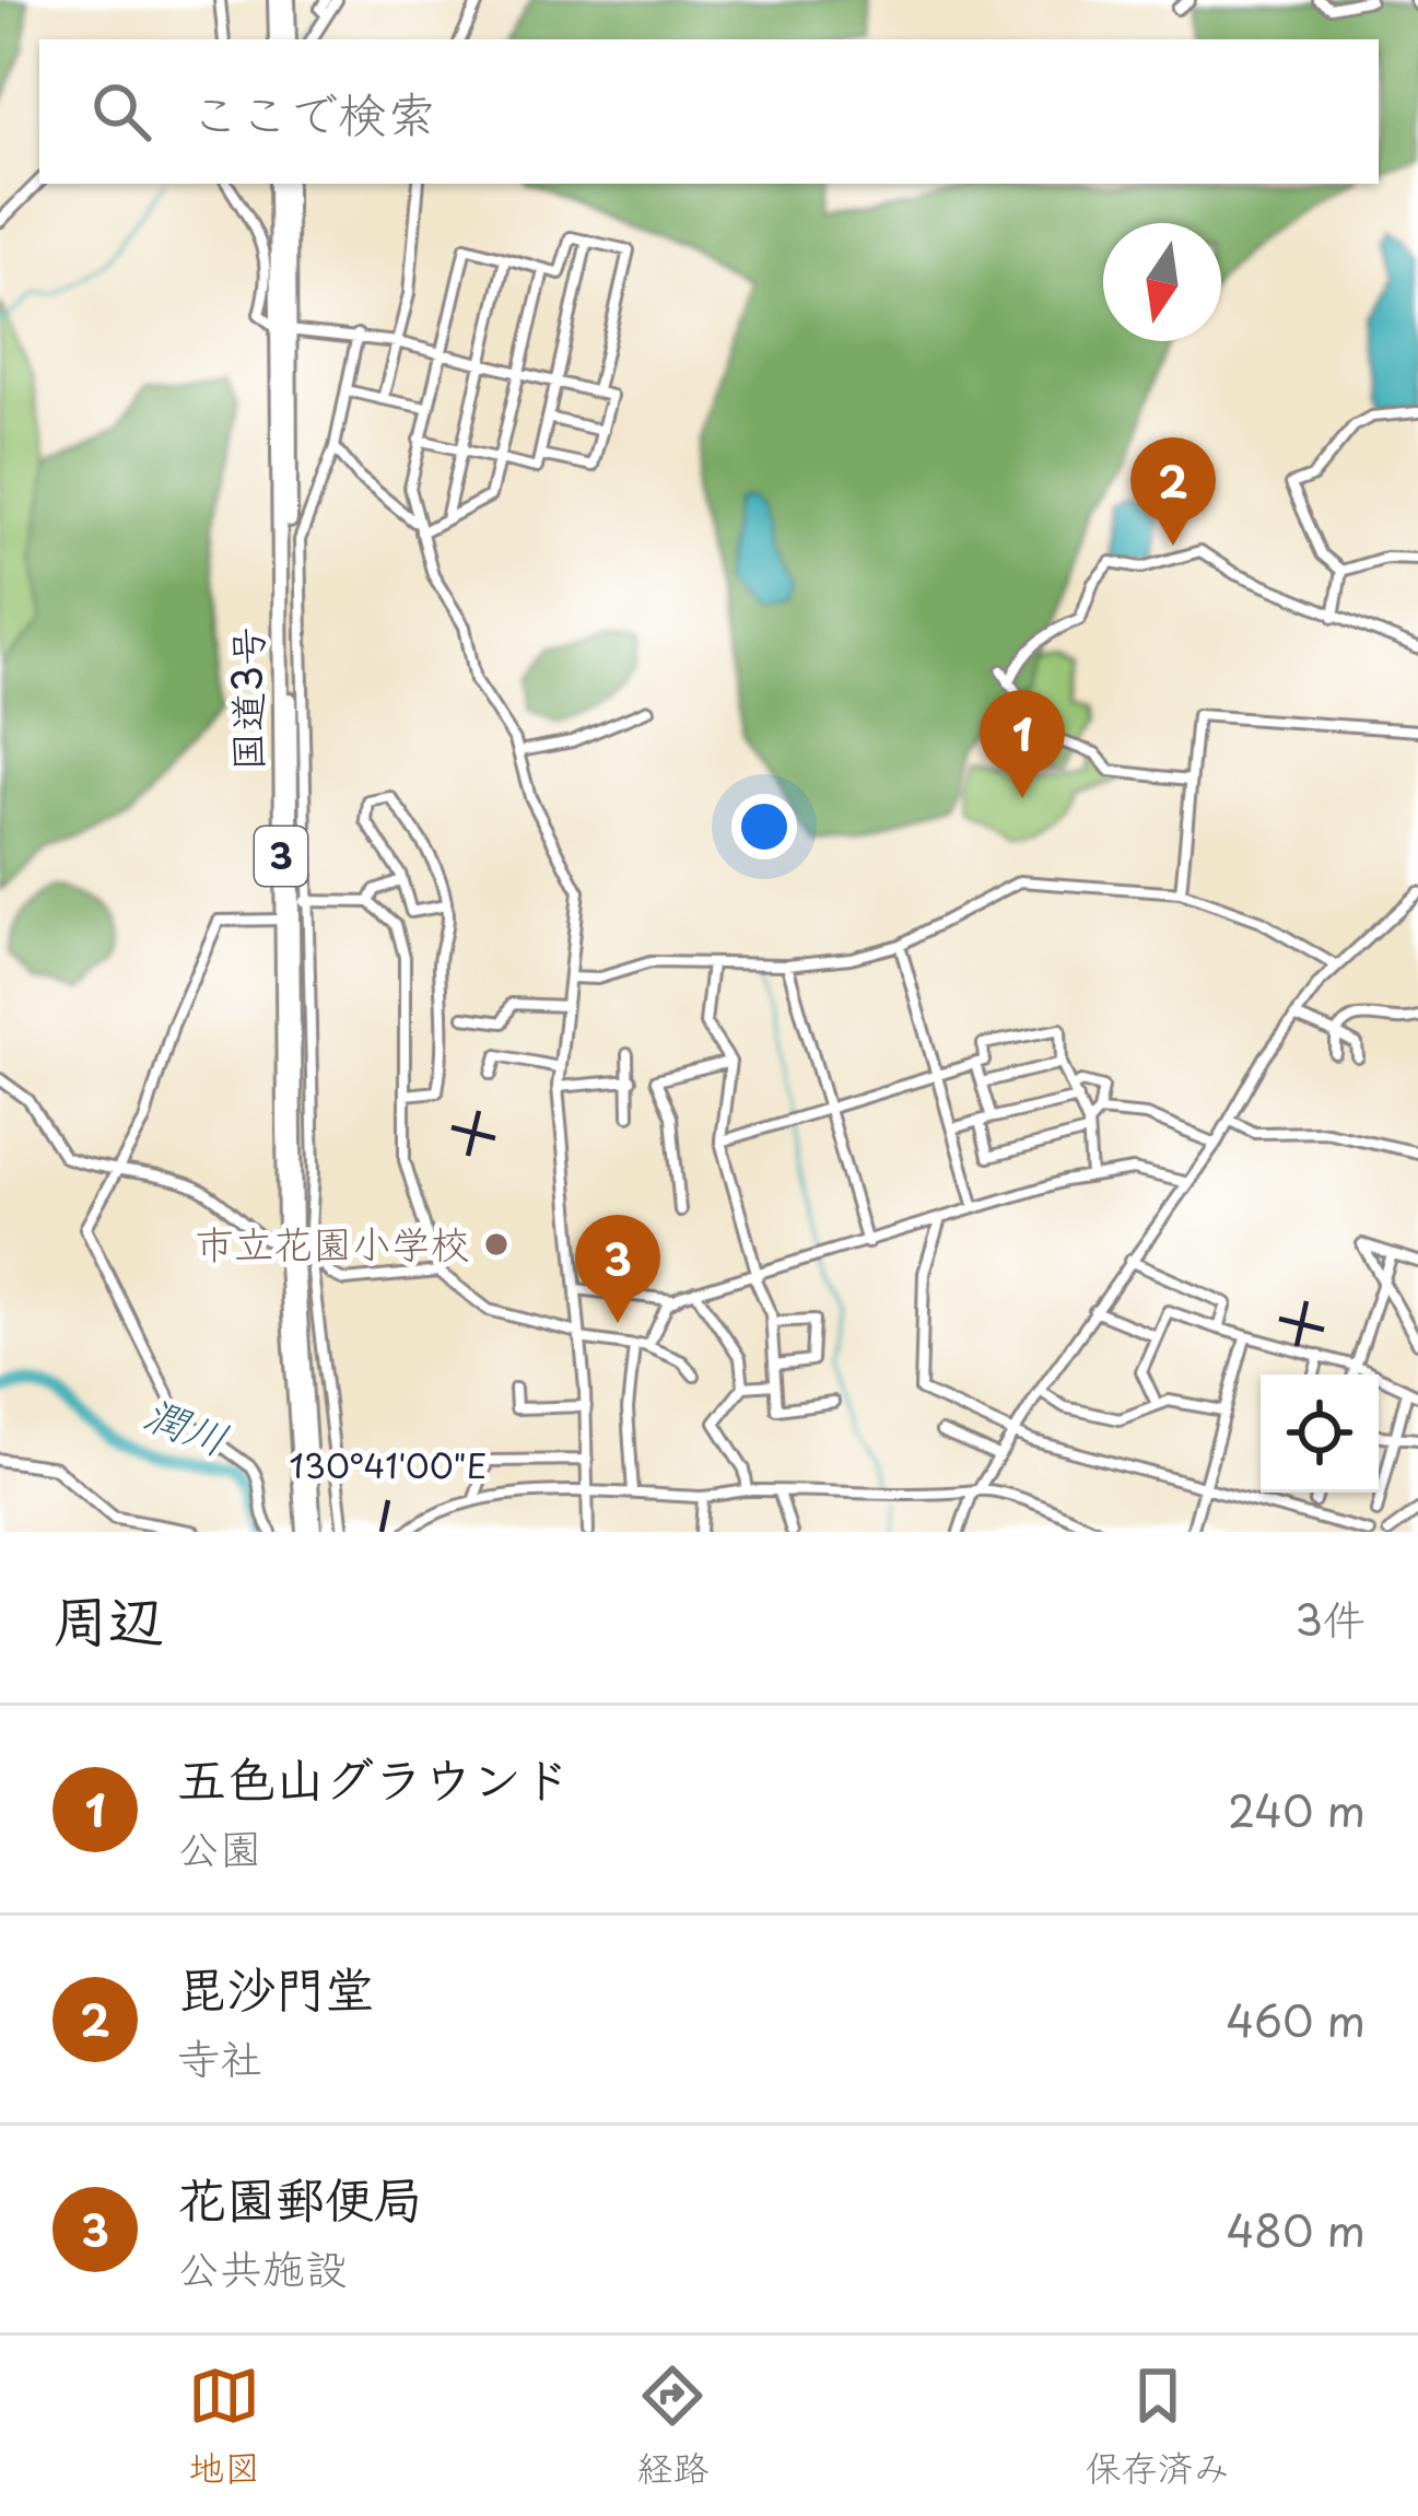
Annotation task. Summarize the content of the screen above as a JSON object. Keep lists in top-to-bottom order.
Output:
{
  "streets": {
    "highway": ["国道3号", "3"]
  },
  "water": ["潤川"],
  "places": ["市立花園小学校"],
  "north": "bottom",
  "page": {
    "search": "ここで検索",
    "pins": ["2", "1", "3"],
    "heading": ["周辺", "3件"],
    "list": [
      {
        "mark": "1",
        "name": "五色山グラウンド",
        "note": "公園",
        "value": "240 m"
      },
      {
        "mark": "2",
        "name": "毘沙門堂",
        "note": "寺社",
        "value": "460 m"
      },
      {
        "mark": "3",
        "name": "花園郵便局",
        "note": "公共施設",
        "value": "480 m"
      }
    ],
    "nav": ["地図", "経路", "保存済み"]
  },
  "coordinates": ["130°41'00\"E"]
}
